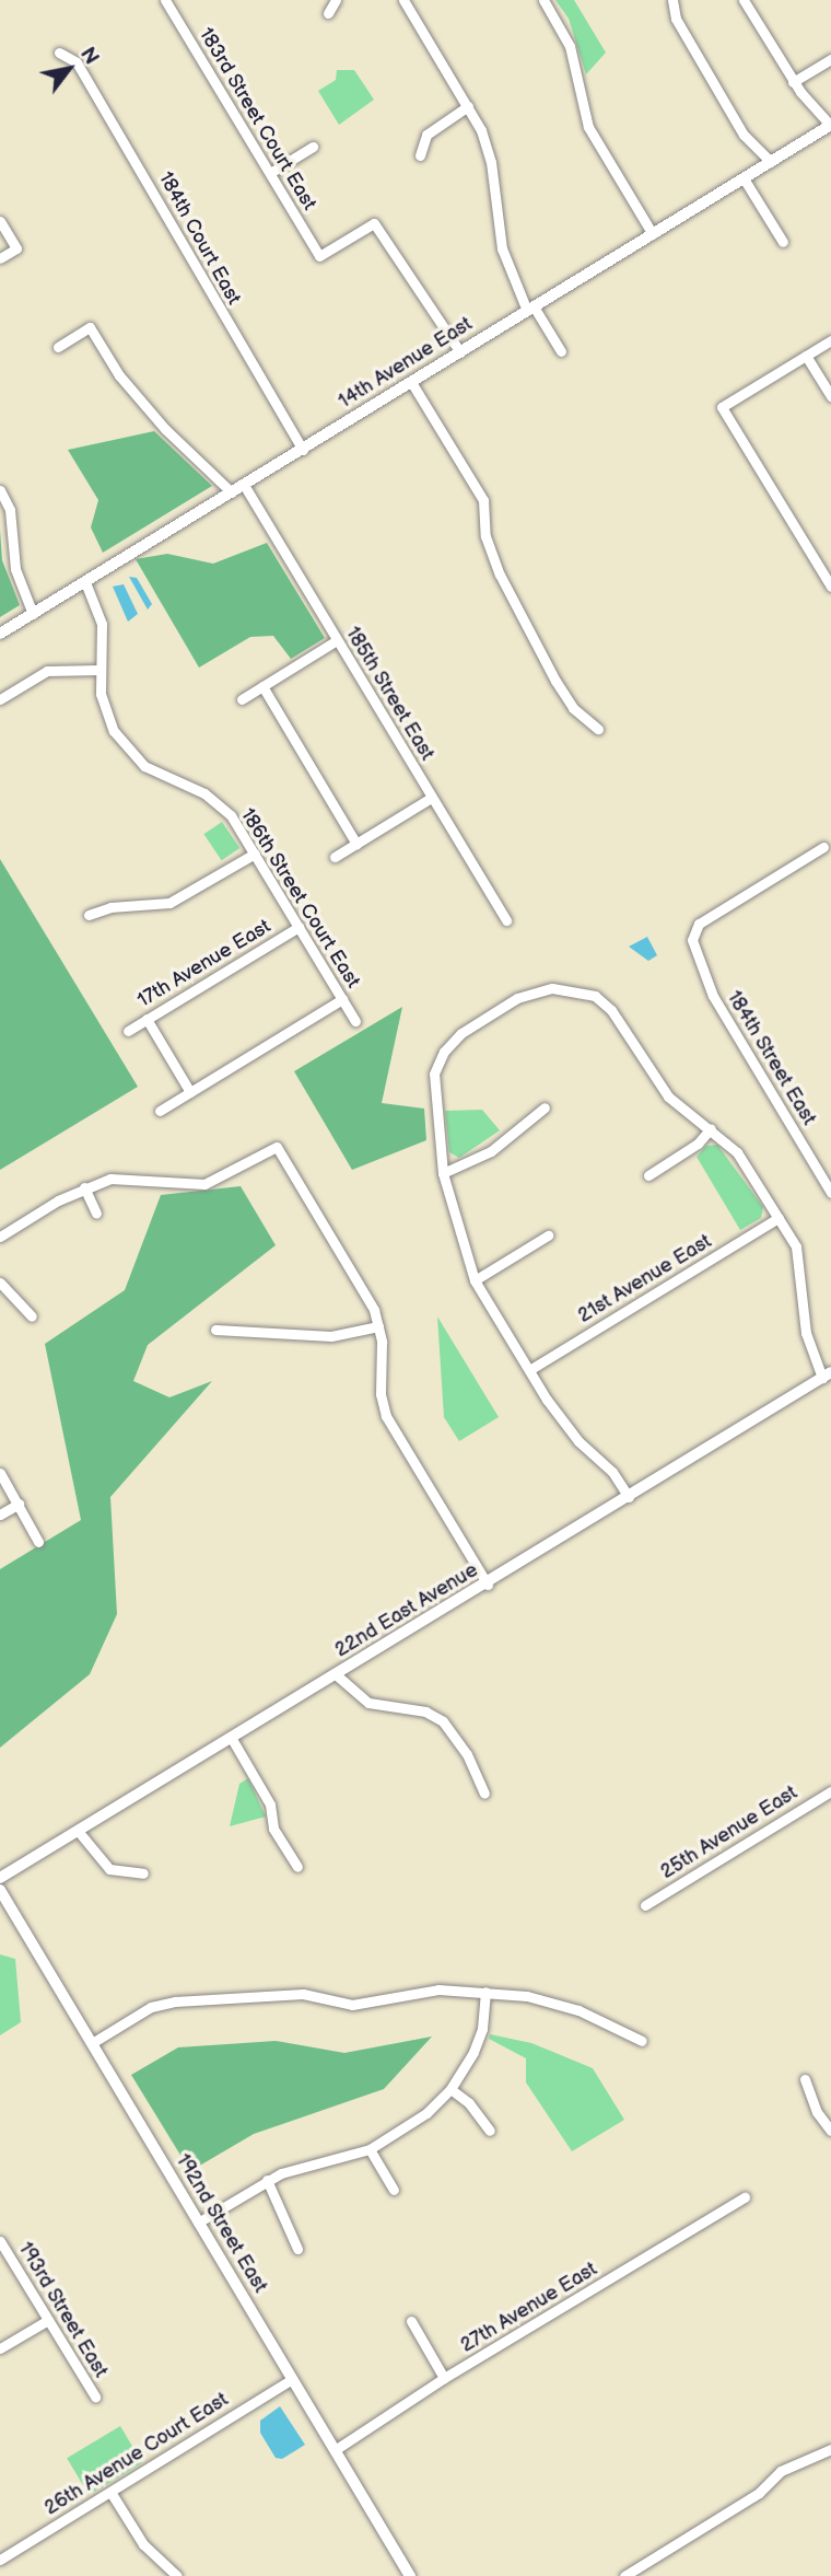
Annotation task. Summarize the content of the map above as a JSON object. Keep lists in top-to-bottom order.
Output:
{
  "streets": {
    "street": [
      "183rd Street Court East",
      "184th Court East",
      "14th Avenue East",
      "185th Street East",
      "186th Street Court East",
      "17th Avenue East",
      "184th Street East",
      "21st Avenue East",
      "22nd East Avenue",
      "25th Avenue East",
      "192nd Street East",
      "27th Avenue East",
      "193rd Street East",
      "26th Avenue Court East"
    ]
  },
  "crossings": [
    ["183rd Street Court East", "14th Avenue East"],
    ["184th Court East", "14th Avenue East"],
    ["14th Avenue East", "185th Street East"],
    ["14th Avenue East", "186th Street Court East"],
    ["186th Street Court East", "17th Avenue East"],
    ["192nd Street East", "27th Avenue East"],
    ["192nd Street East", "26th Avenue Court East"]
  ],
  "north": "top right"
}
